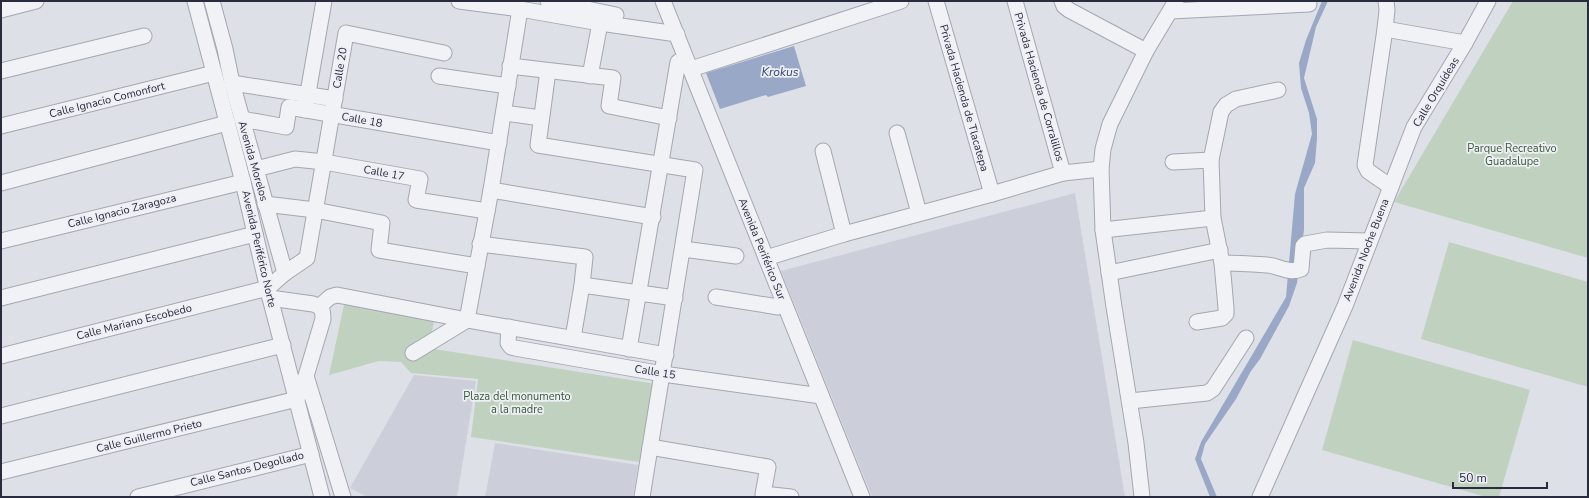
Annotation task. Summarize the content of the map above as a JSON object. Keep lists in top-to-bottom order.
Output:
{
  "streets": {
    "street": [
      "Calle 20",
      "Privada Hacienda de Corralillos",
      "Calle Orquídeas",
      "Privada Hacienda de Tlacatepa",
      "Calle Ignacio Comonfort",
      "Calle 18",
      "Avenida Morelos",
      "Calle 17",
      "Calle Ignacio Zaragoza",
      "Avenida Periférico Norte",
      "Avenida Periférico Sur",
      "Avenida Noche Buena",
      "Calle Mariano Escobedo",
      "Calle 15",
      "Calle Guillermo Prieto",
      "Calle Santos Degollado"
    ]
  },
  "crossings": [
    ["Calle 20", "Avenida Morelos"],
    ["Calle Orquídeas", "Avenida Noche Buena"],
    ["Calle Ignacio Comonfort", "Avenida Periférico Norte"],
    ["Calle 18", "Avenida Morelos"],
    ["Calle 18", "Avenida Periférico Norte"],
    ["Avenida Morelos", "Calle 17"],
    ["Avenida Morelos", "Avenida Periférico Norte"],
    ["Calle Ignacio Zaragoza", "Avenida Periférico Norte"],
    ["Avenida Periférico Norte", "Calle Mariano Escobedo"],
    ["Avenida Periférico Norte", "Calle Guillermo Prieto"],
    ["Avenida Periférico Norte", "Calle Santos Degollado"],
    ["Avenida Periférico Sur", "Calle 15"]
  ],
  "water": ["Krokus"],
  "parks": ["Parque Recreativo Guadalupe", "Plaza del monumento a la madre"],
  "scale_bar": "50 m"
}
